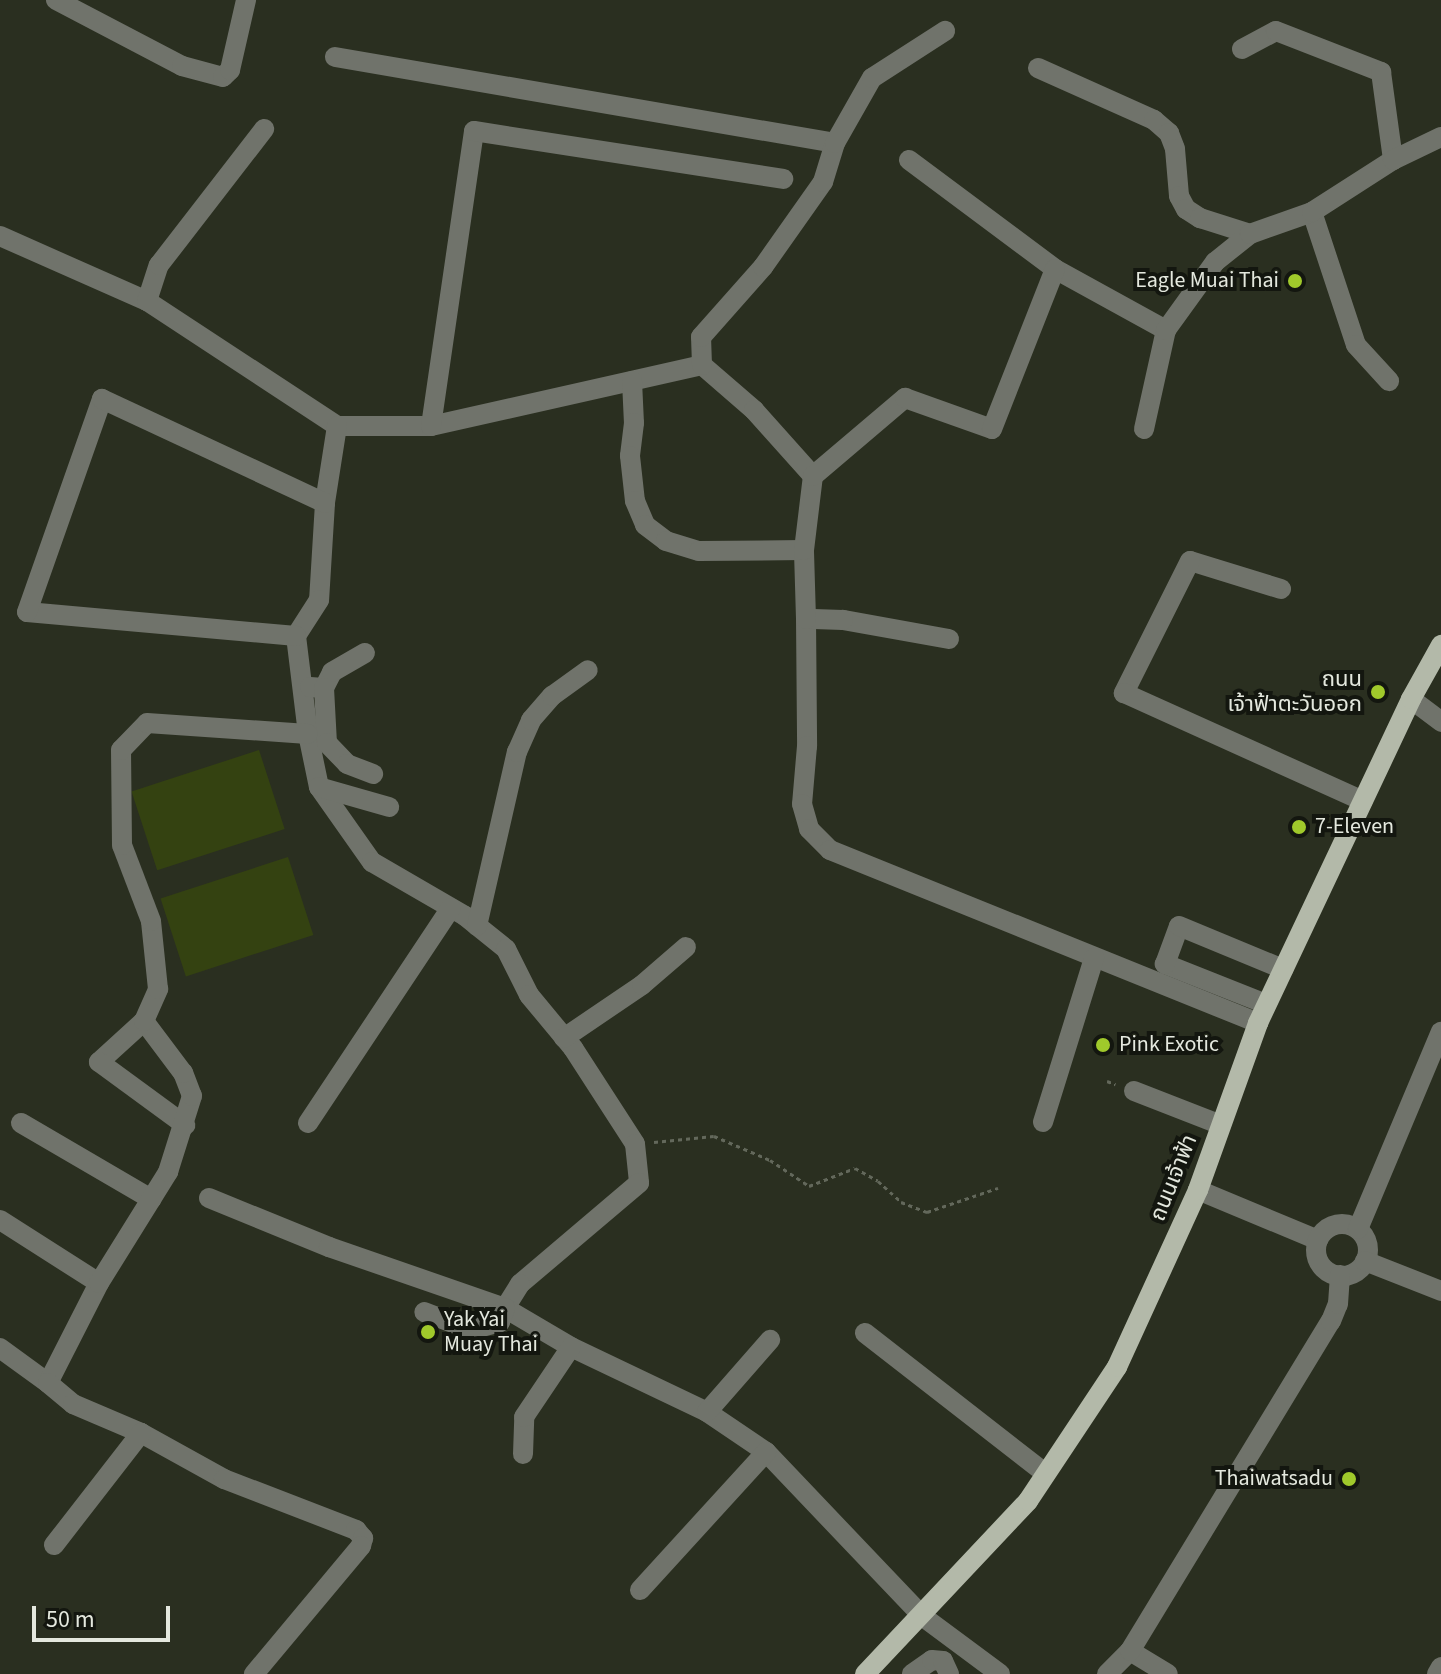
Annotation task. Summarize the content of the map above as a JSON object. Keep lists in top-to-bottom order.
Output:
{
  "streets": {
    "main road": ["ถนนเจ้าฟ้า"]
  },
  "places": [
    "Eagle Muai Thai",
    "ถนน เจ้าฟ้าตะวันออก",
    "7-Eleven",
    "Pink Exotic",
    "Yak Yai Muay Thai",
    "Thaiwatsadu"
  ],
  "scale_bar": "50 m"
}
